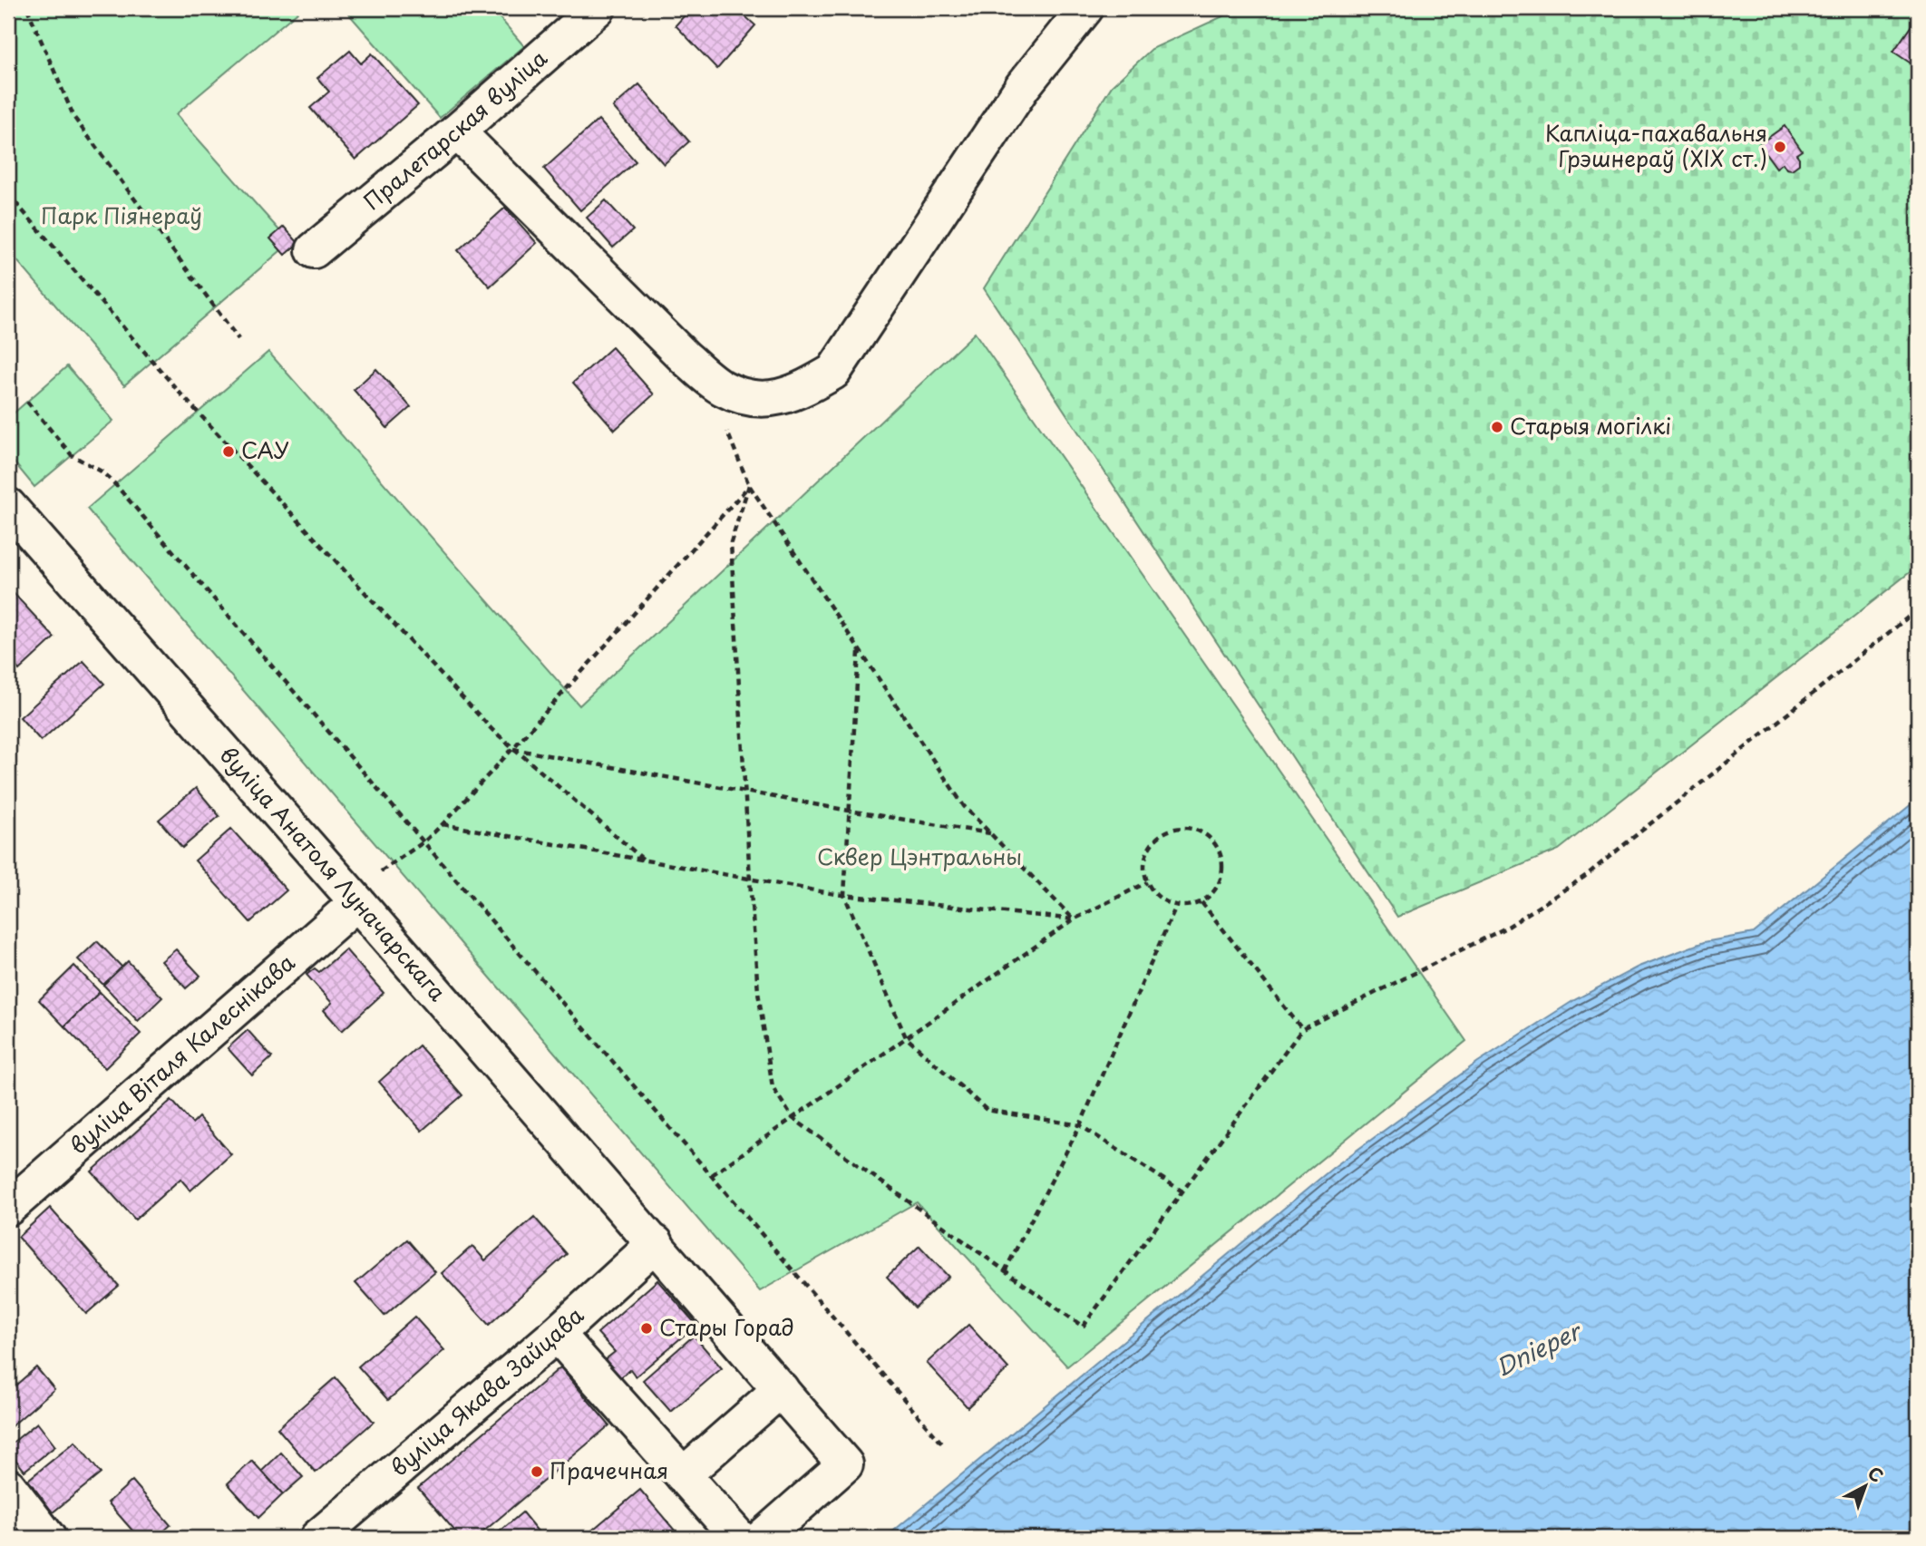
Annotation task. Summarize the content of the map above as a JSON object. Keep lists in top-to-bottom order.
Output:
{
  "streets": {
    "street": [
      "Пралетарская вуліца",
      "вуліца Анатоля Луначарскага",
      "вуліца Віталя Калеснікава",
      "вуліца Якава Зайцава"
    ]
  },
  "crossings": [
    ["вуліца Анатоля Луначарскага", "вуліца Віталя Калеснікава"],
    ["вуліца Анатоля Луначарскага", "вуліца Якава Зайцава"]
  ],
  "water": ["Dnieper"],
  "parks": ["Парк Піянераў", "Сквер Цэнтральны"],
  "places": [
    "Капліца-пахавальня Грэшнераў (XIX ст.)",
    "Старыя могілкі",
    "САУ",
    "Стары Горад",
    "Прачечная"
  ],
  "north": "top right"
}
